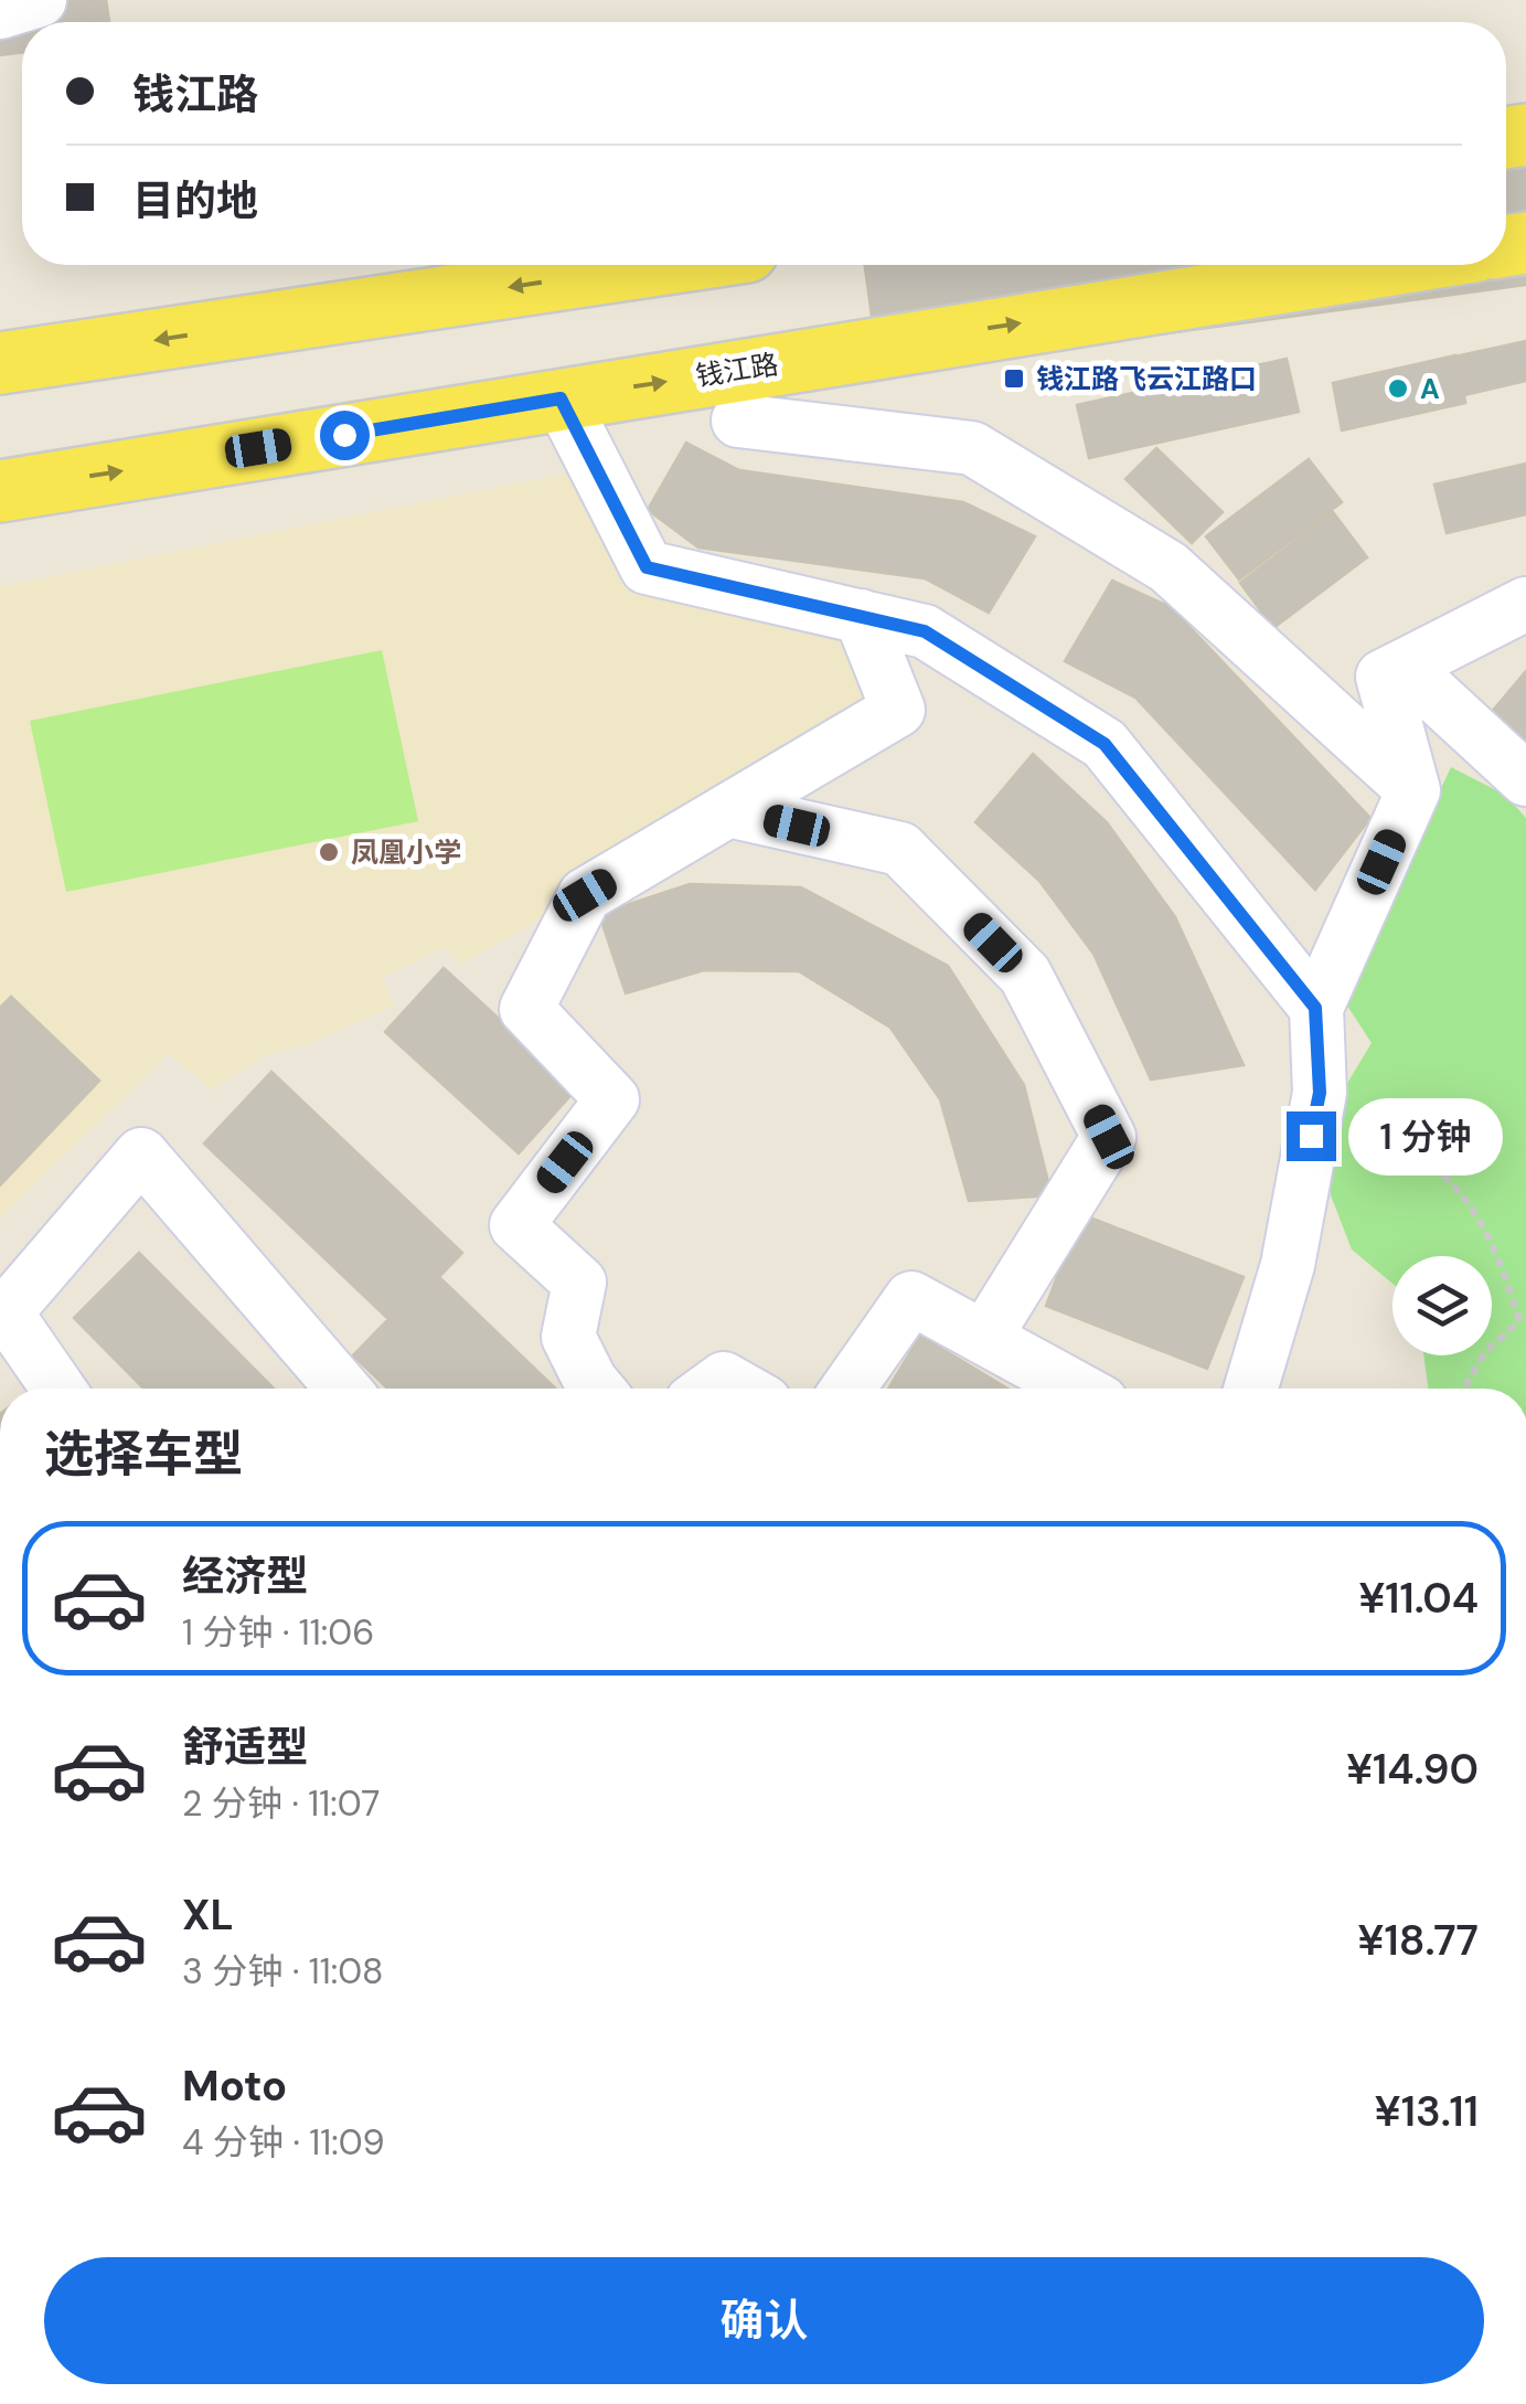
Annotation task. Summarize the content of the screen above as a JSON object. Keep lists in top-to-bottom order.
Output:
{
  "streets": {
    "main road": ["钱江路"]
  },
  "places": {
    "transit": ["钱江路飞云江路口"],
    "other": ["A", "凤凰小学"]
  },
  "page": {
    "banner": ["钱江路", "目的地"],
    "bubble": "1 分钟",
    "heading": "选择车型",
    "list": [
      {
        "name": "经济型",
        "note": "1 分钟 · 11:06",
        "value": "¥11.04"
      },
      {
        "name": "舒适型",
        "note": "2 分钟 · 11:07",
        "value": "¥14.90"
      },
      {
        "name": "XL",
        "note": "3 分钟 · 11:08",
        "value": "¥18.77"
      },
      {
        "name": "Moto",
        "note": "4 分钟 · 11:09",
        "value": "¥13.11"
      }
    ],
    "buttons": "确认"
  }
}
